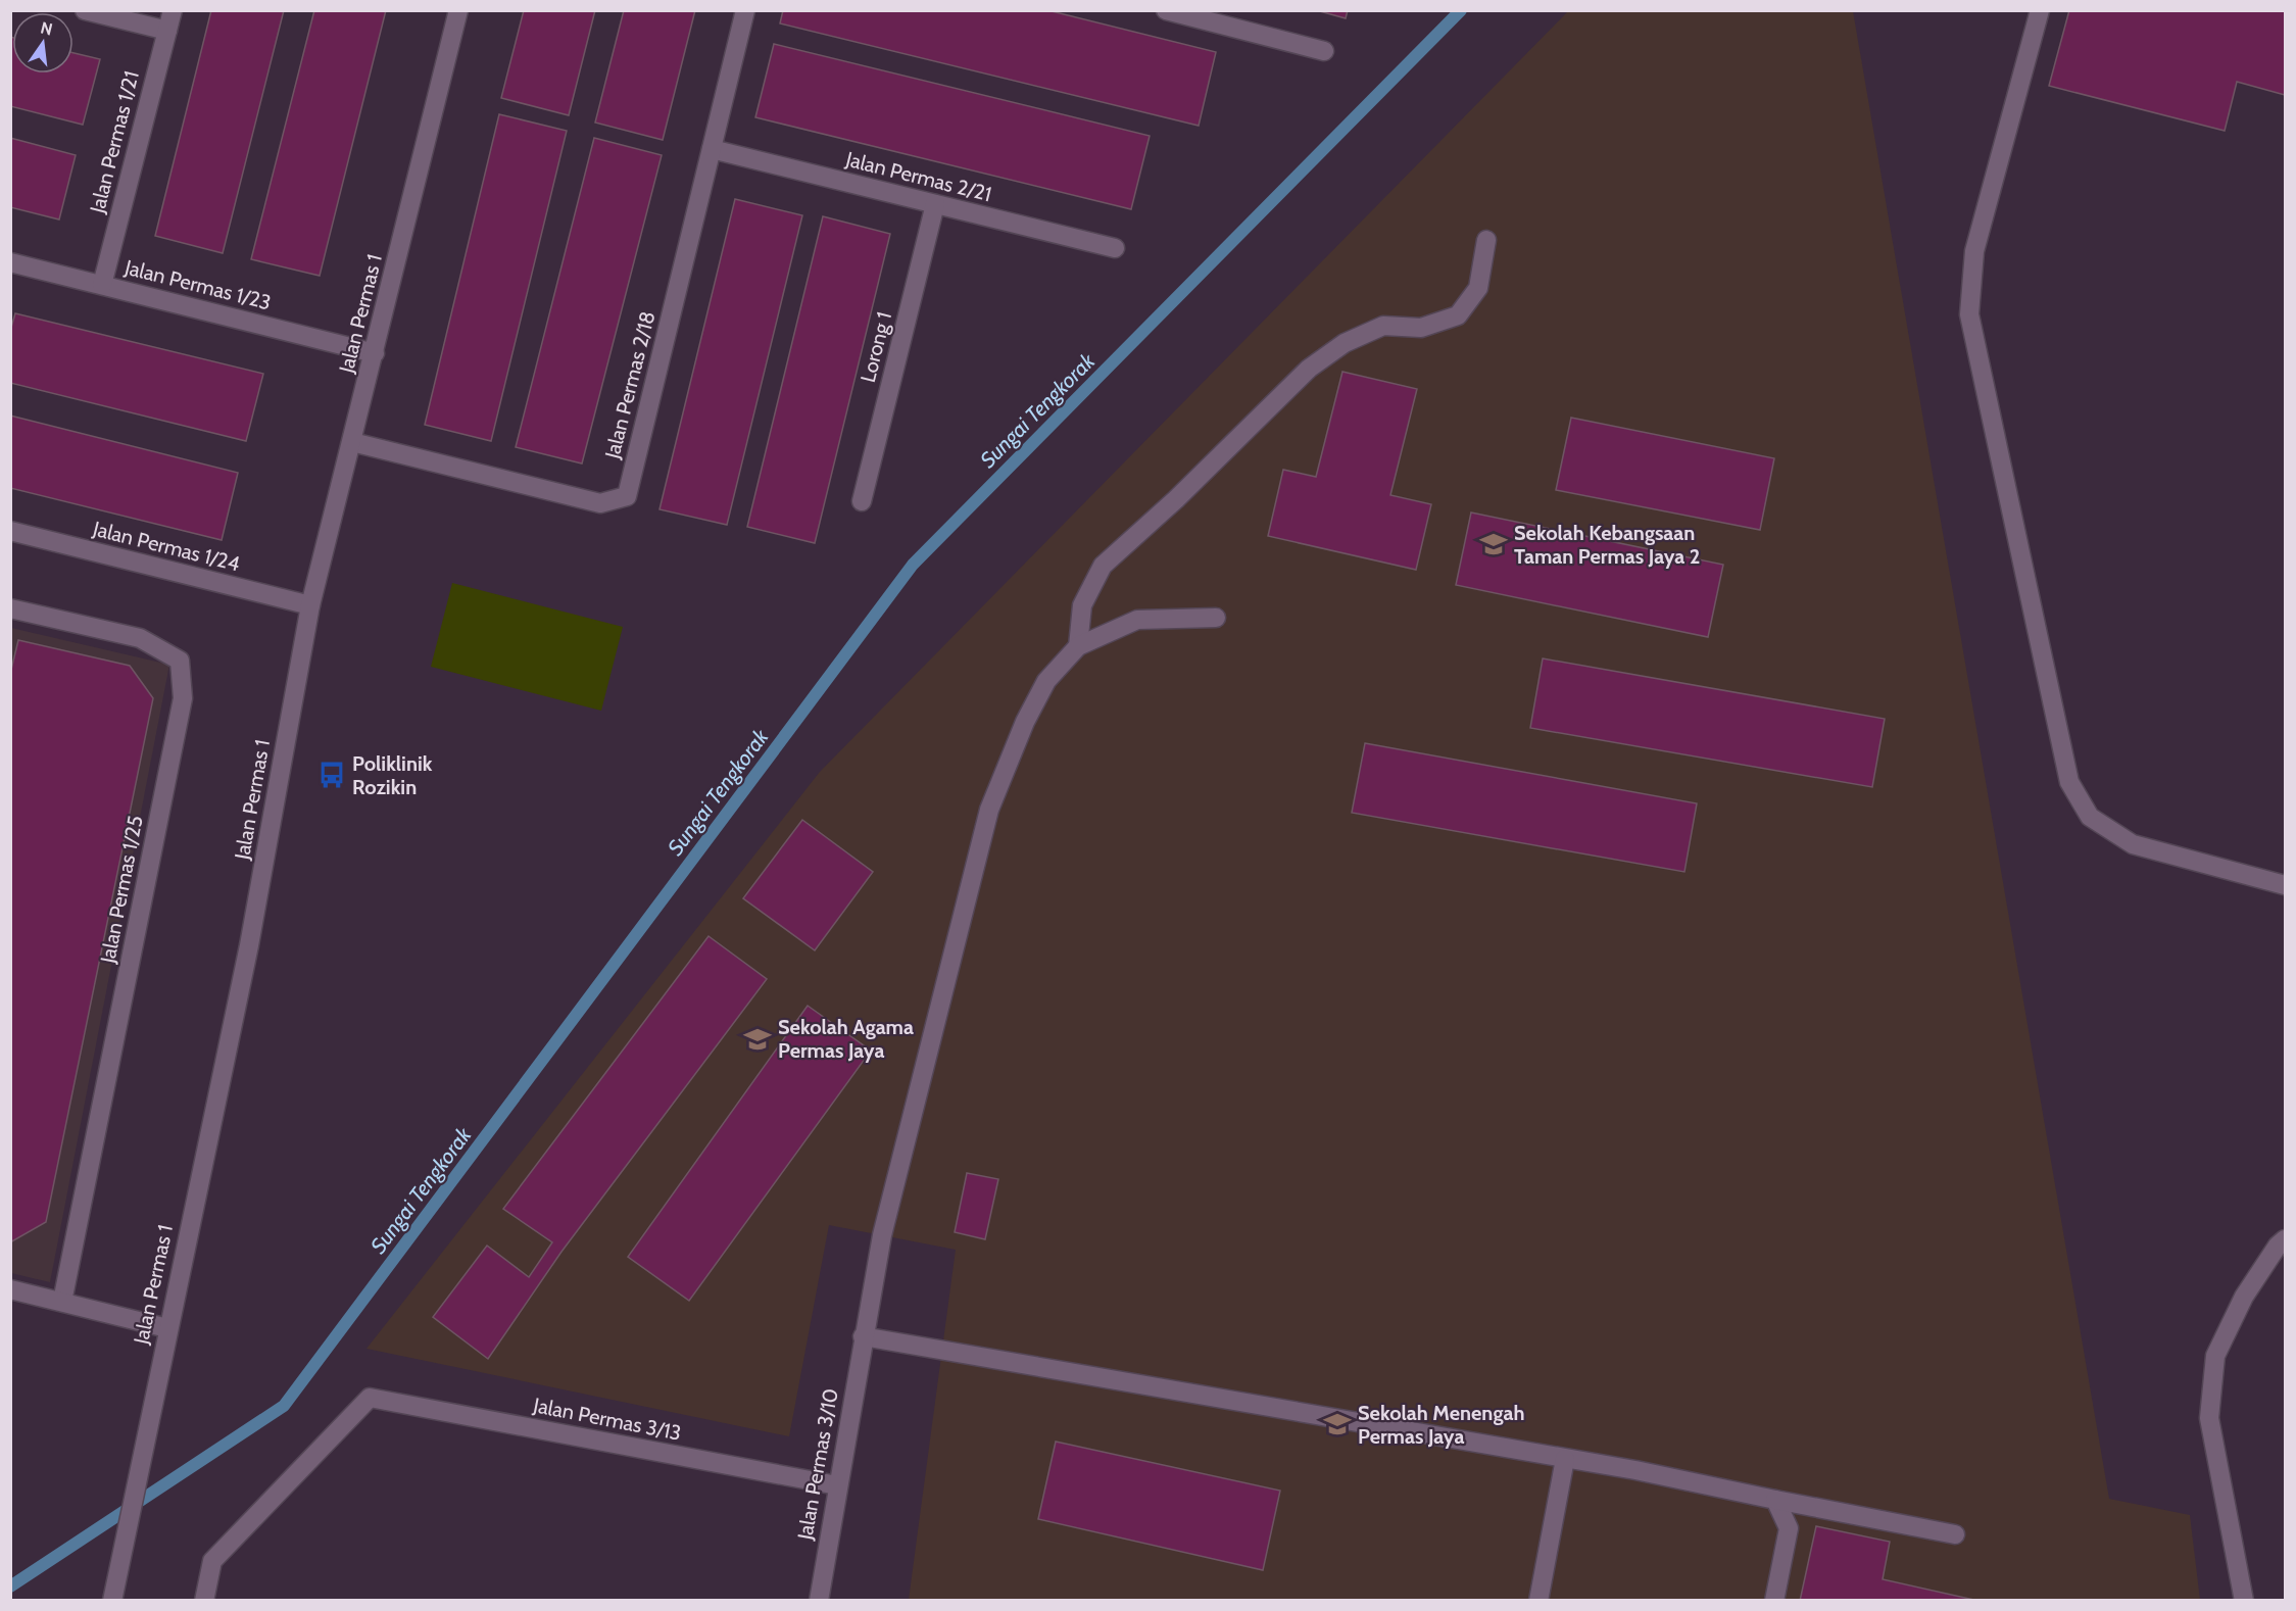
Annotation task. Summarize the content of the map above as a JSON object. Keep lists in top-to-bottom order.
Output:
{
  "streets": {
    "street": [
      "Jalan Permas 1/21",
      "Jalan Permas 2/21",
      "Jalan Permas 1/23",
      "Jalan Permas 1",
      "Lorong 1",
      "Jalan Permas 2/18",
      "Jalan Permas 1/24",
      "Jalan Permas 1/25",
      "Jalan Permas 3/13",
      "Jalan Permas 3/10"
    ]
  },
  "crossings": [
    ["Jalan Permas 1/21", "Jalan Permas 1/23"],
    ["Jalan Permas 2/21", "Lorong 1"],
    ["Jalan Permas 2/21", "Jalan Permas 2/18"],
    ["Jalan Permas 1/23", "Jalan Permas 1"],
    ["Jalan Permas 1", "Jalan Permas 2/18"],
    ["Jalan Permas 1", "Jalan Permas 1/24"],
    ["Jalan Permas 3/13", "Jalan Permas 3/10"]
  ],
  "water": ["Sungai Tengkorak"],
  "places": {
    "school or university": ["Sekolah Kebangsaan Taman Permas Jaya 2", "Sekolah Agama Permas Jaya", "Sekolah Menengah Permas Jaya"],
    "bus stop": ["Poliklinik Rozikin"]
  },
  "north": "top"
}
